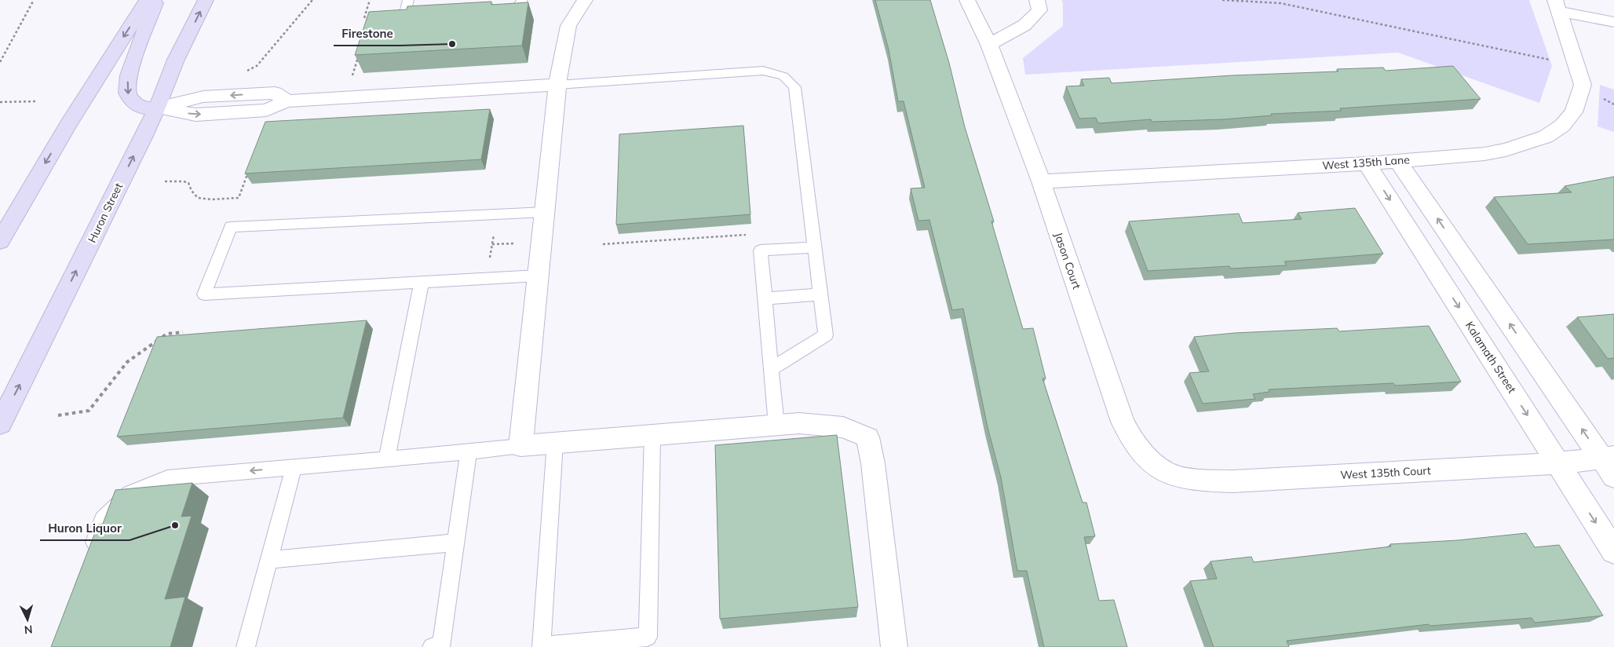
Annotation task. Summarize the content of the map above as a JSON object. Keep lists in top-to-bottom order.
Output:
{
  "streets": {
    "main road": ["Huron Street"],
    "street": [
      "West 135th Lane",
      "Jason Court",
      "Kalamath Street",
      "West 135th Court"
    ]
  },
  "crossings": [
    ["West 135th Lane", "Jason Court"],
    ["West 135th Lane", "Kalamath Street"],
    ["Jason Court", "West 135th Court"],
    ["Kalamath Street", "West 135th Court"]
  ],
  "places": ["Firestone", "Huron Liquor"],
  "north": "bottom"
}
